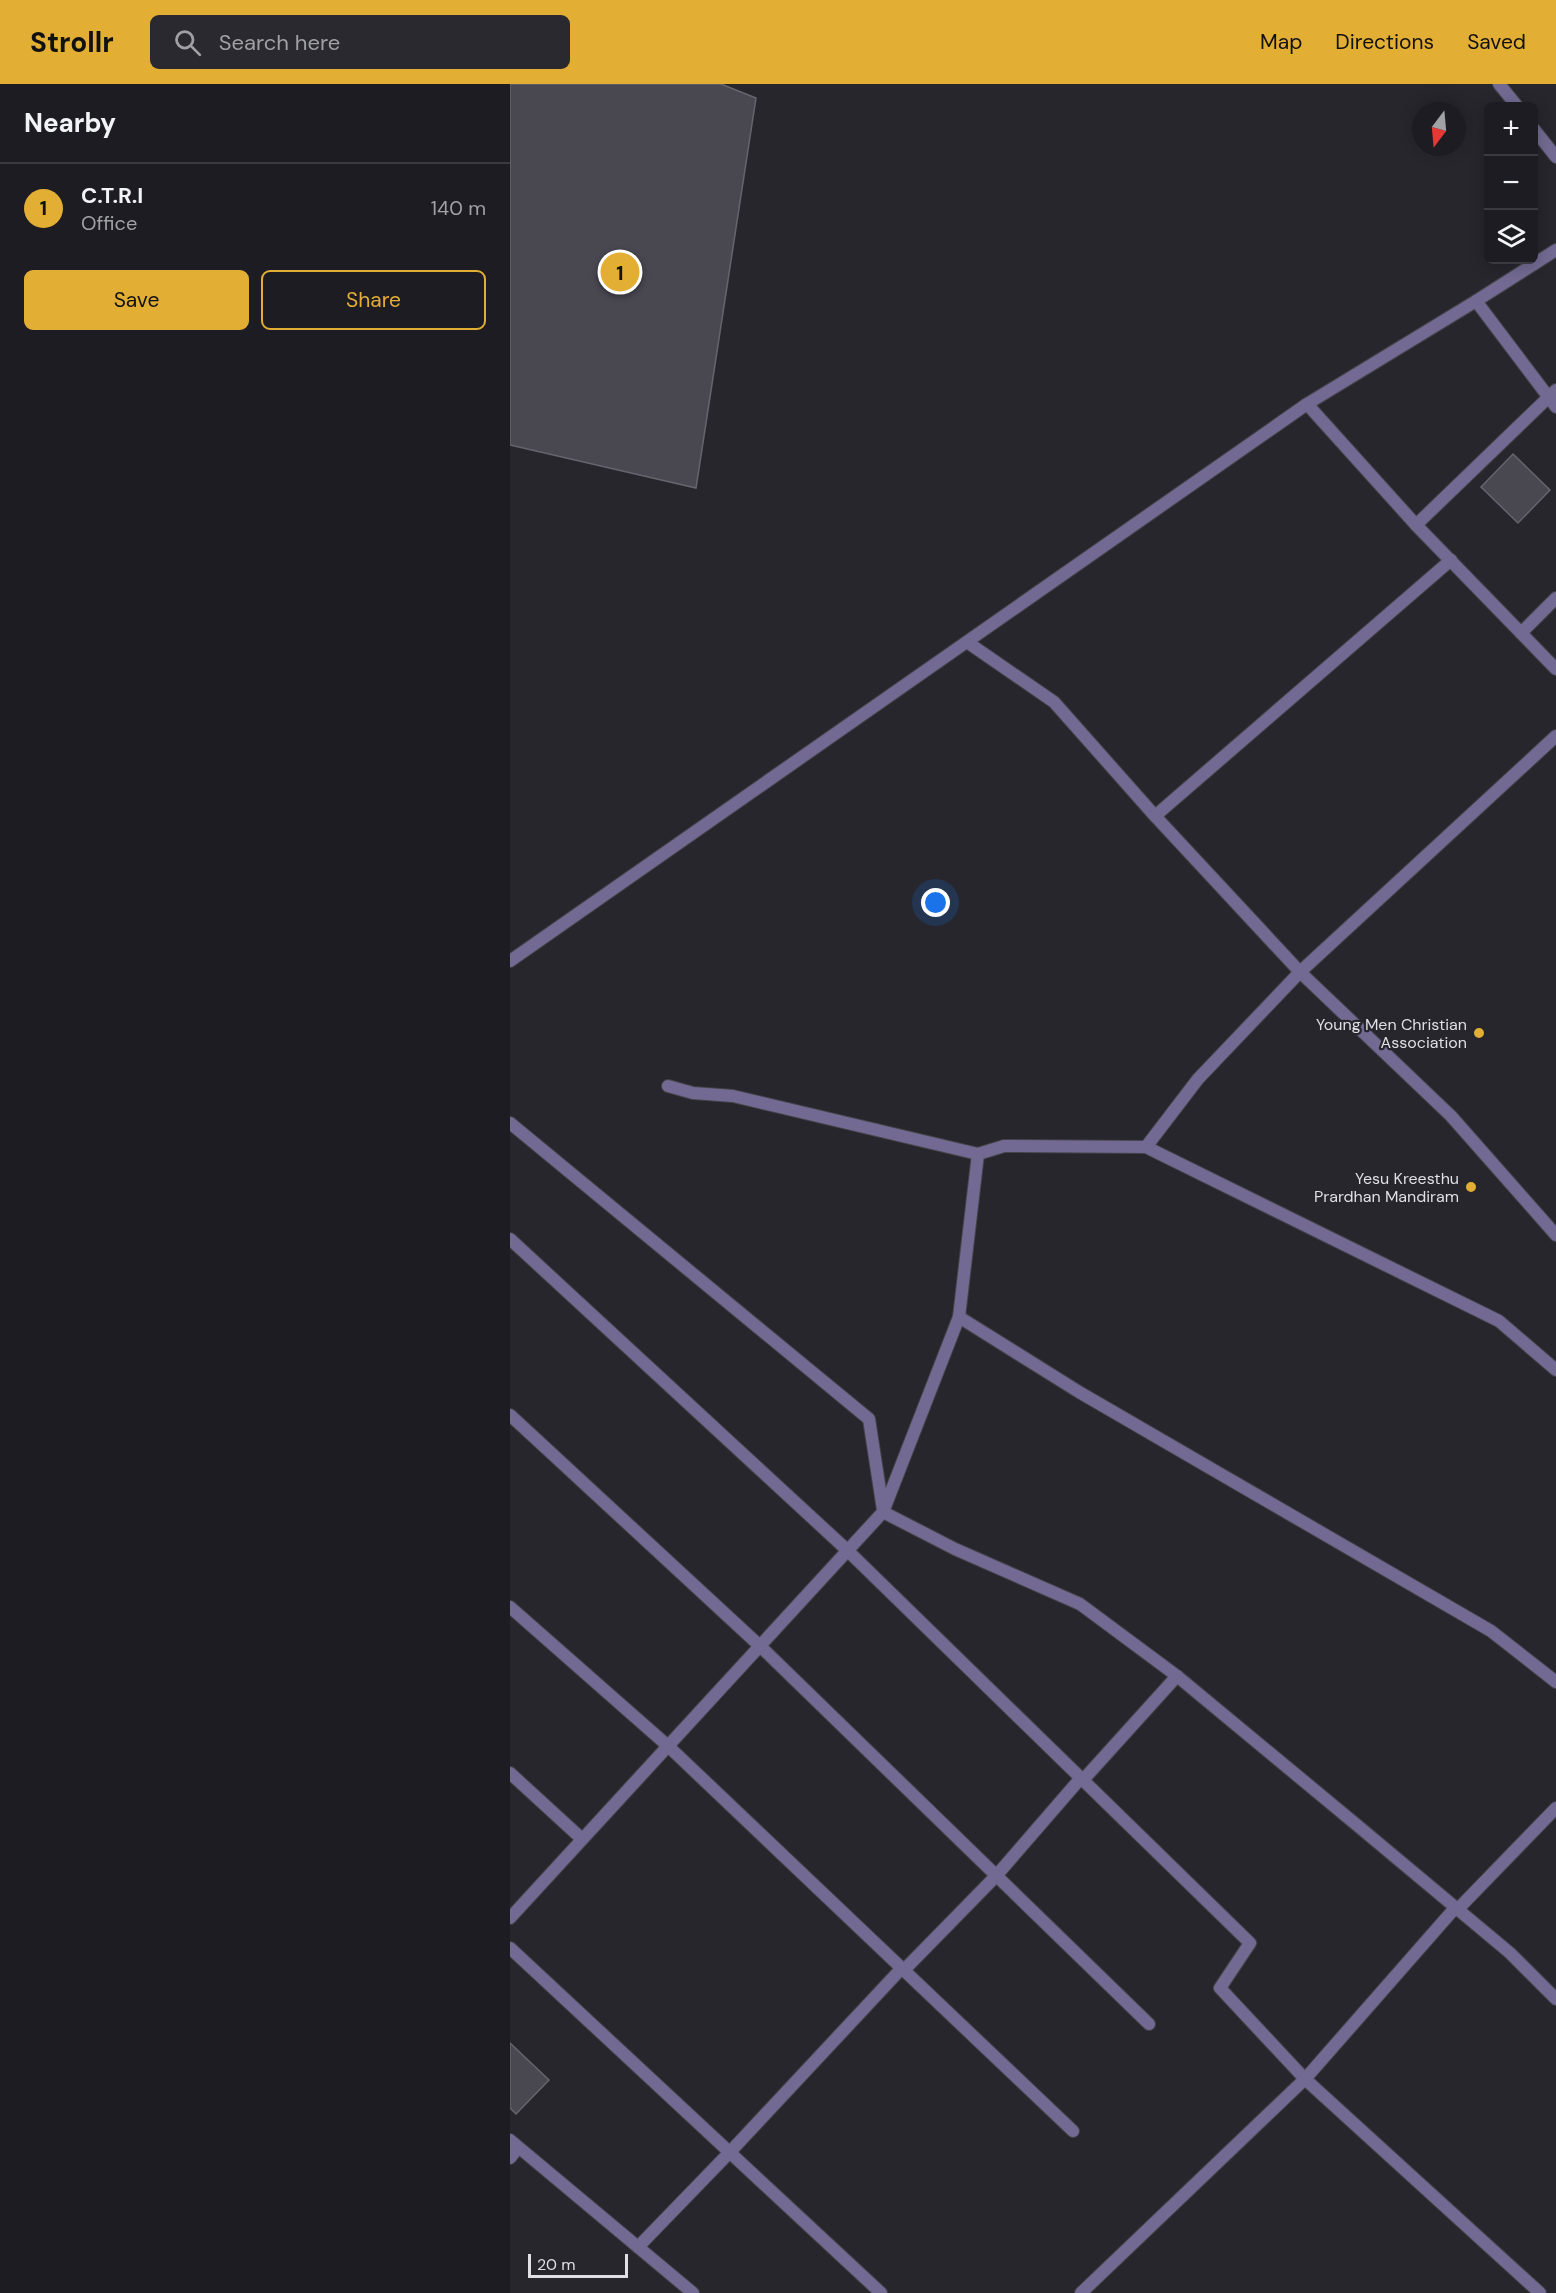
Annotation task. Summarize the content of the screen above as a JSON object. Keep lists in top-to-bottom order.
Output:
{
  "places": ["Young Men Christian Association", "Yesu Kreesthu Prardhan Mandiram"],
  "scale_bar": "20 m",
  "north": "bottom",
  "page": {
    "header": "Strollr",
    "search": "Search here",
    "nav": ["Map", "Directions", "Saved"],
    "heading": "Nearby",
    "map_buttons": ["+", "−"],
    "list": [
      {
        "mark": "1",
        "name": "C.T.R.I",
        "note": "Office",
        "value": "140 m"
      }
    ],
    "pins": "1",
    "buttons": ["Save", "Share"],
    "scale": "20 m"
  }
}
